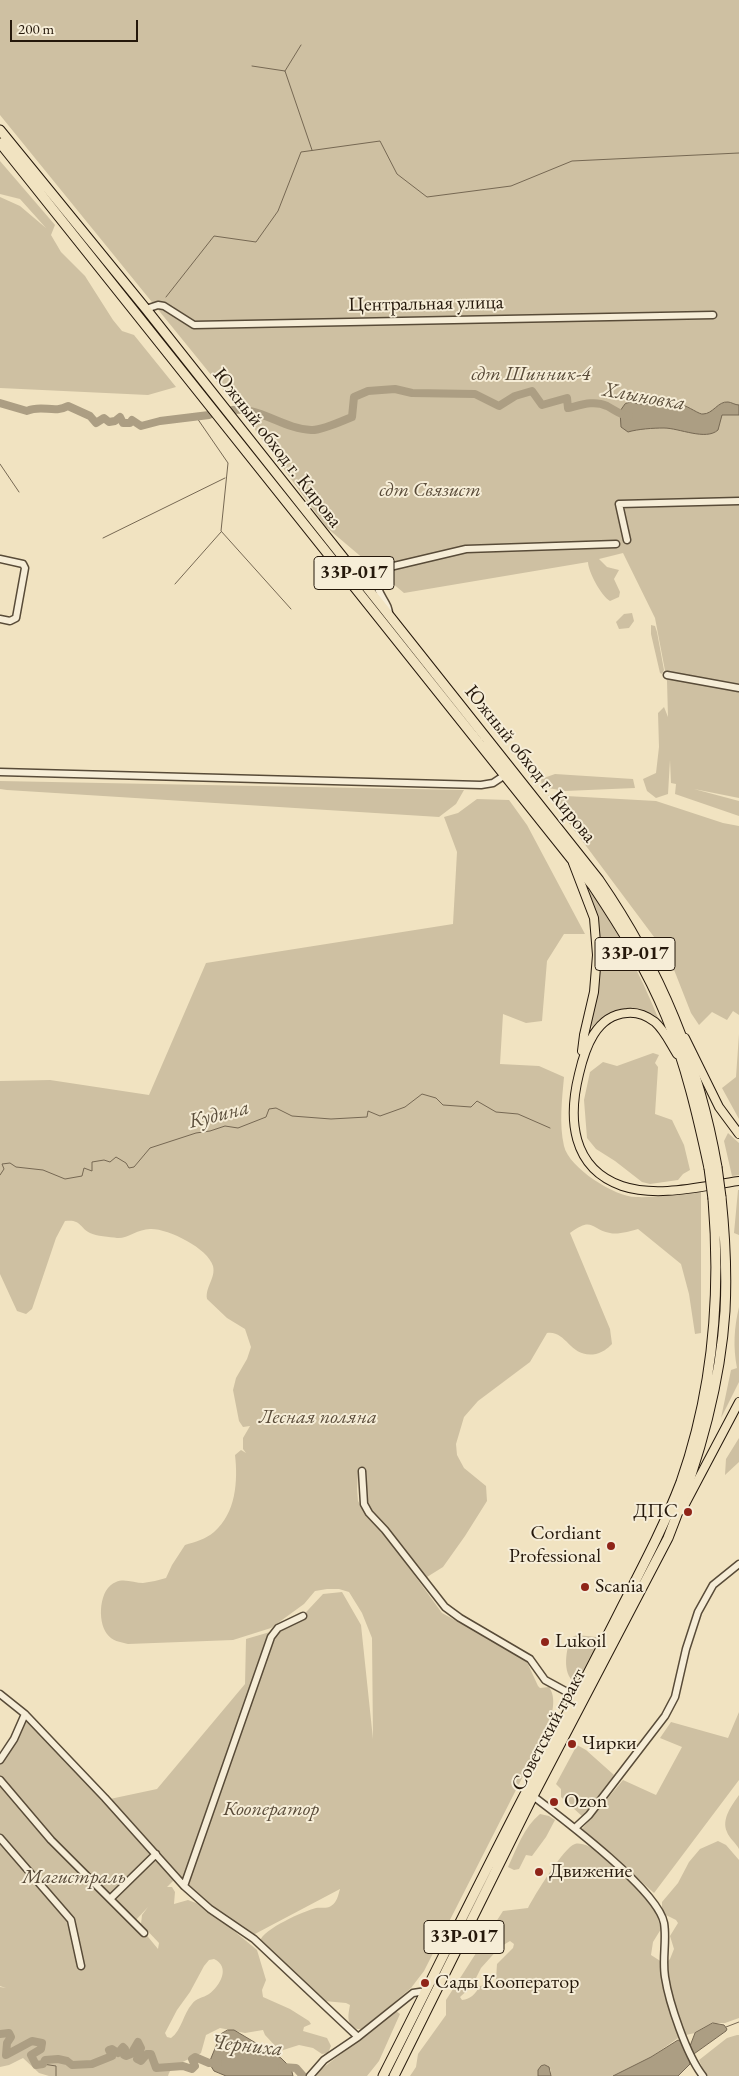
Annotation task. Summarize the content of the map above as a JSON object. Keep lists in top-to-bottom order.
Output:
{
  "streets": {
    "highway": ["Южный обход г. Кирова", "33Р-017", "Советский тракт"],
    "street": ["Центральная улица"]
  },
  "crossings": [
    ["Центральная улица", "Южный обход г. Кирова"],
    ["Южный обход г. Кирова", "Советский тракт"]
  ],
  "water": ["Хлыновка", "Кудина", "Черниха"],
  "parks": [
    "сдт Шинник-4",
    "сдт Связист",
    "Лесная поляна",
    "Кооператор",
    "Магистраль"
  ],
  "places": [
    "ДПС",
    "Cordiant Professional",
    "Scania",
    "Lukoil",
    "Чирки",
    "Ozon",
    "Движение",
    "Сады Кооператор"
  ],
  "scale_bar": "200 m"
}
